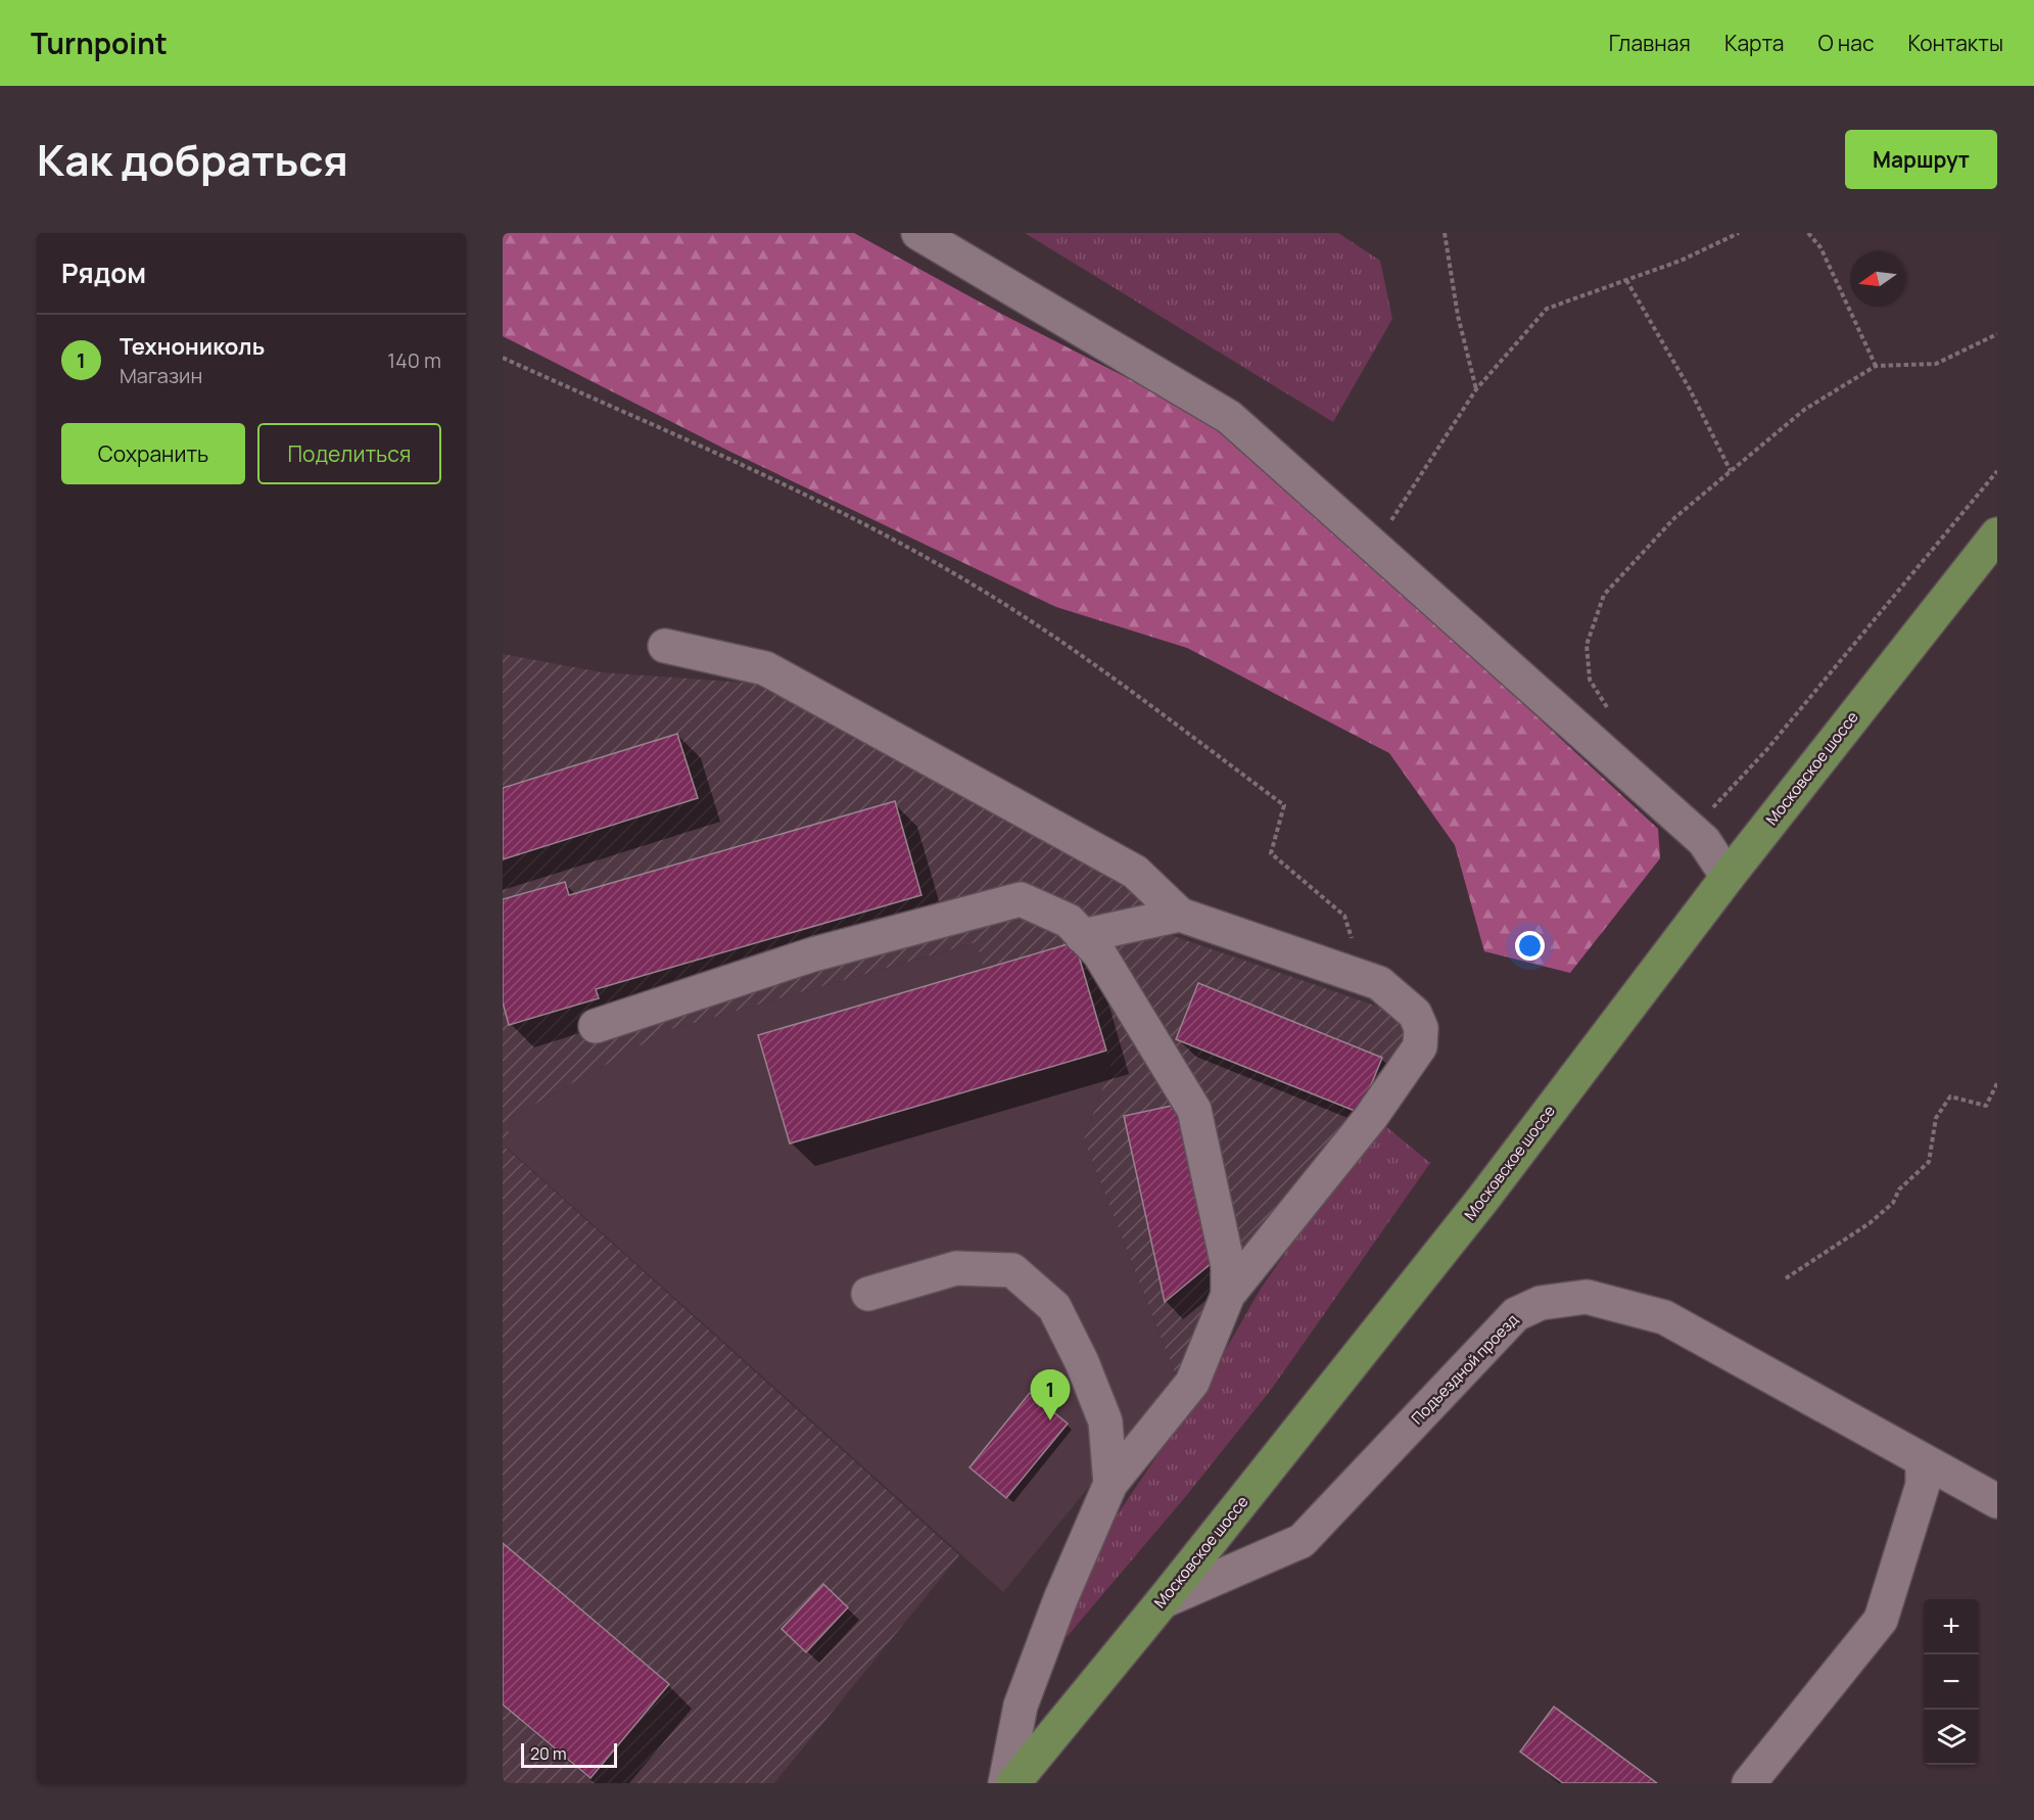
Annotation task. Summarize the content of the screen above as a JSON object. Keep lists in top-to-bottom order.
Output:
{
  "streets": {
    "main road": ["Московское шоссе"],
    "street": ["Подъездной проезд"]
  },
  "crossings": [
    ["Московское шоссе", "Подъездной проезд"]
  ],
  "scale_bar": "20 m",
  "north": "left",
  "page": {
    "header": "Turnpoint",
    "nav": [
      "Главная",
      "Карта",
      "О нас",
      "Контакты"
    ],
    "title": "Как добраться",
    "buttons": [
      "Маршрут",
      ["Сохранить", "Поделиться"]
    ],
    "heading": "Рядом",
    "list": [
      {
        "mark": "1",
        "name": "Технониколь",
        "note": "Магазин",
        "value": "140 m"
      }
    ],
    "pins": "1",
    "map_buttons": ["+", "−"],
    "scale": "20 m"
  }
}
